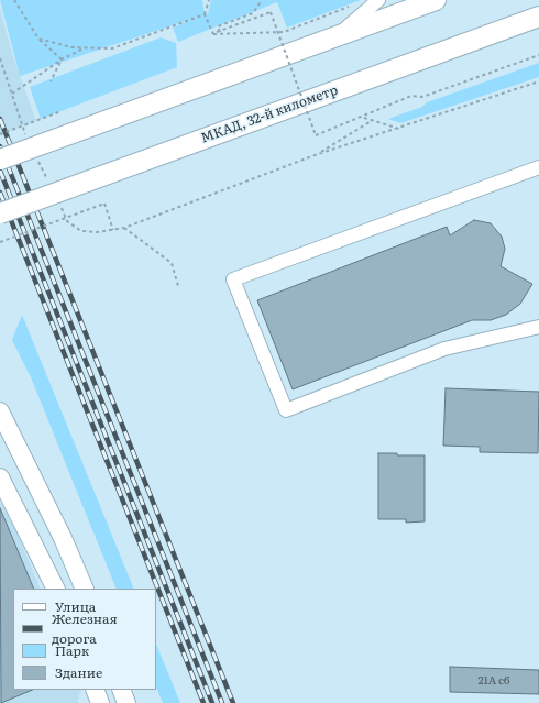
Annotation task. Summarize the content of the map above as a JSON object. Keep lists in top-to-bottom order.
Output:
{
  "streets": {
    "highway": ["МКАД, 32-й километр"]
  },
  "house_numbers": ["21А с6"],
  "legend": [
    "Улица",
    "Железная дорога",
    "Парк",
    "Здание"
  ]
}
